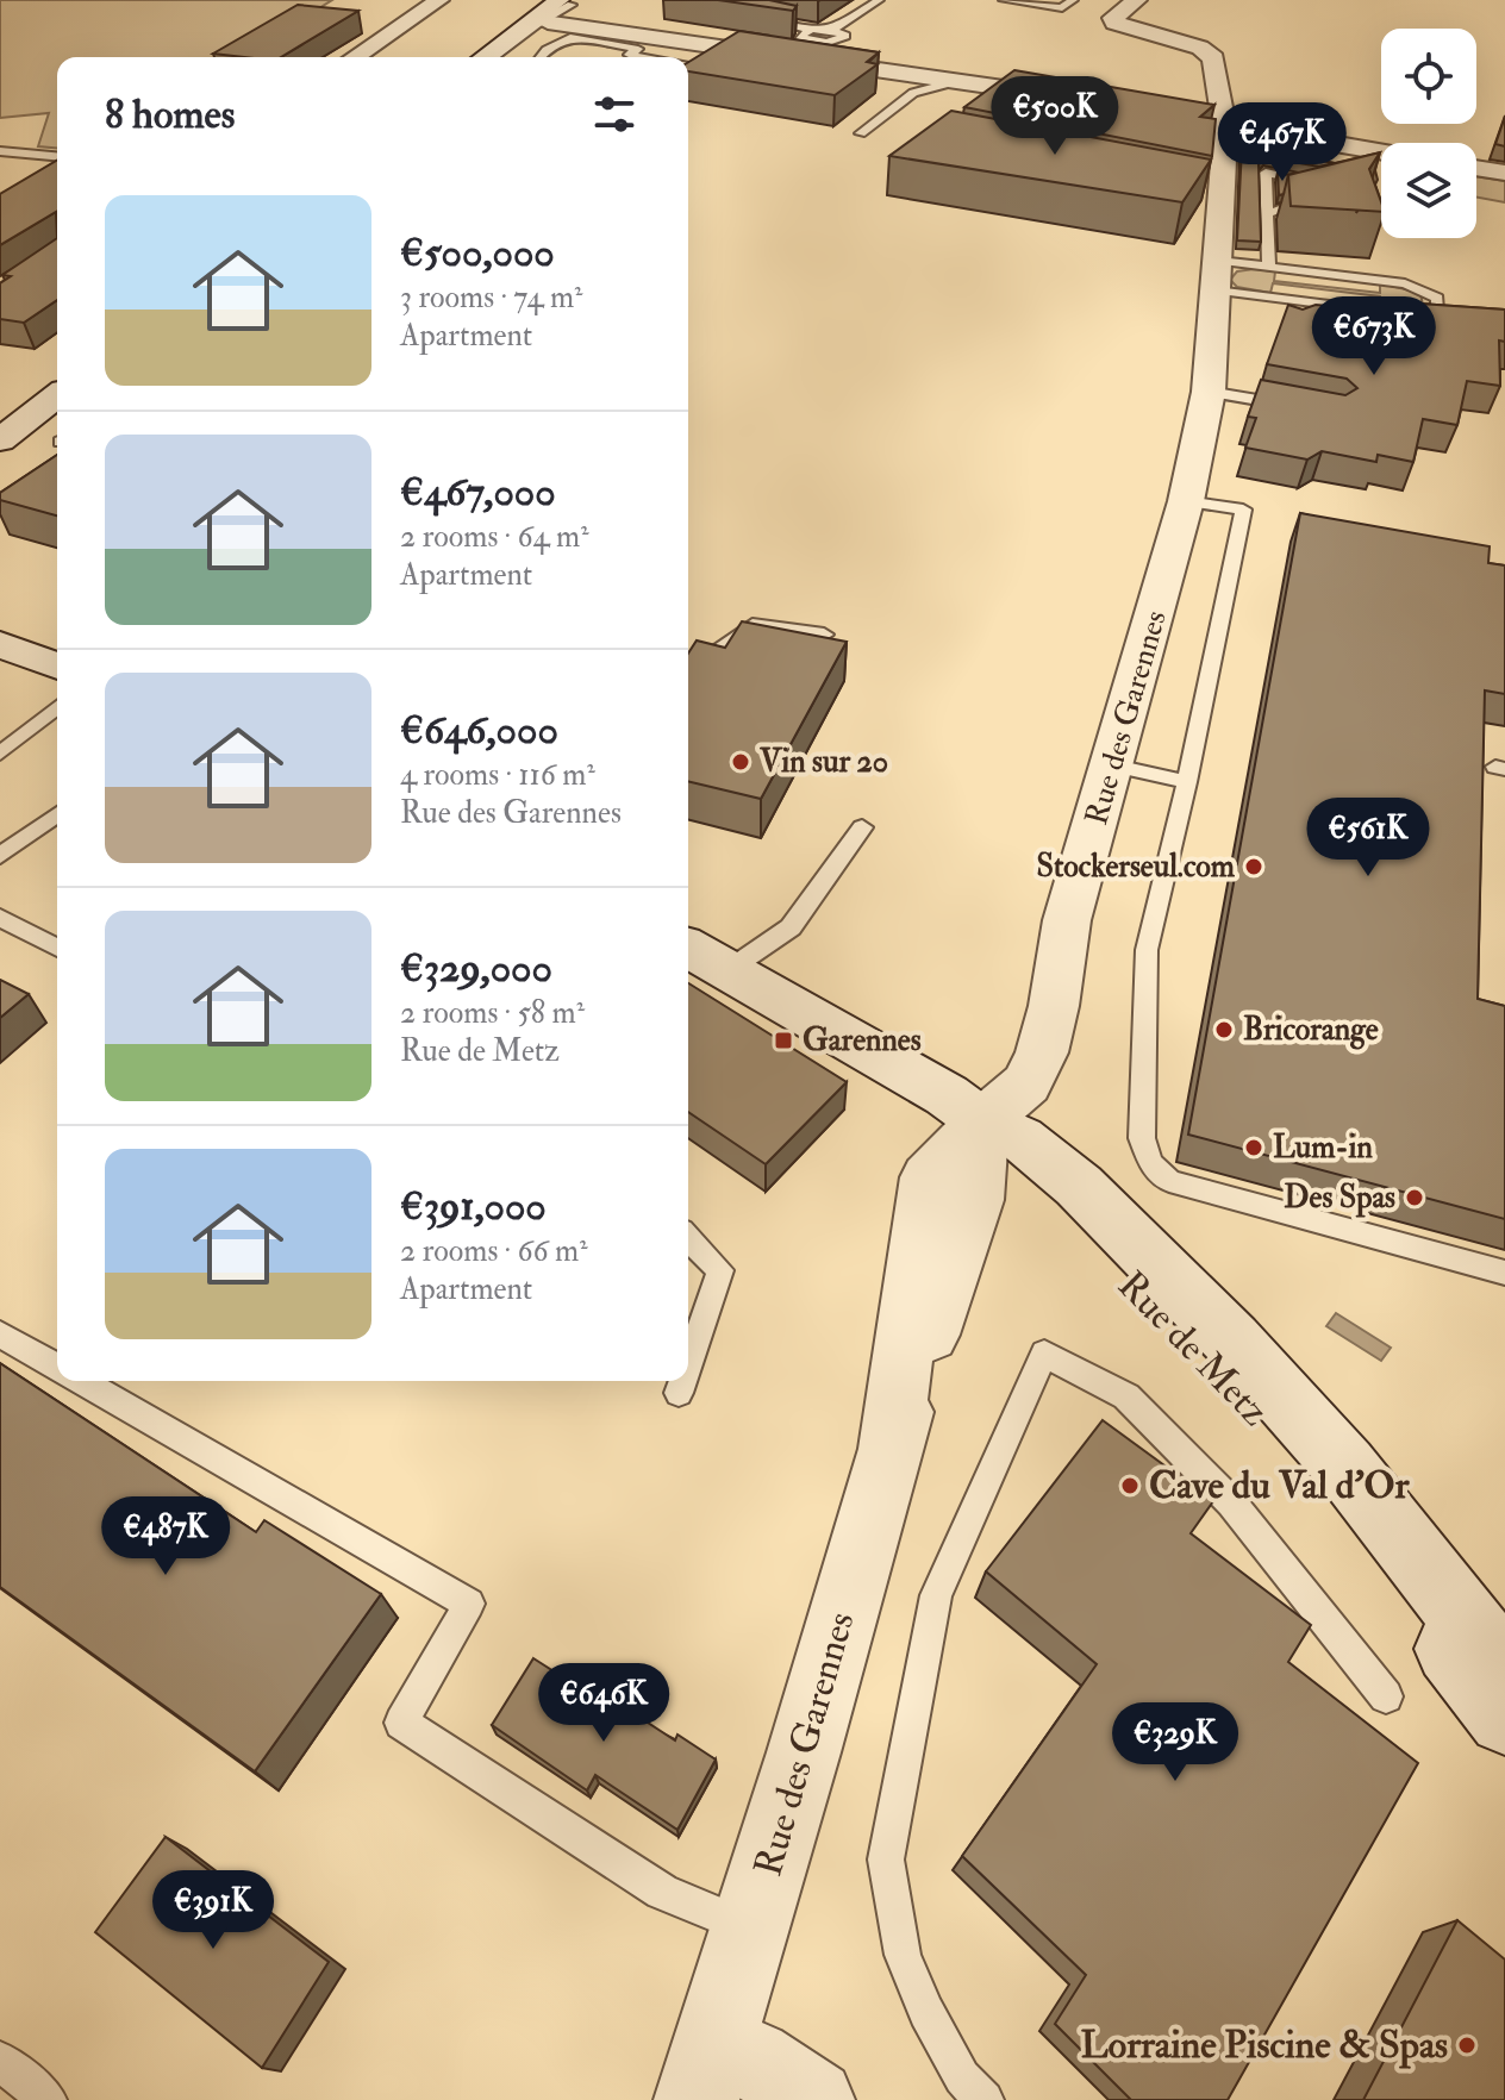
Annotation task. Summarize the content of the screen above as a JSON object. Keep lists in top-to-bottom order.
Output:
{
  "streets": {
    "street": ["Rue des Garennes", "Rue de Metz"]
  },
  "crossings": [
    ["Rue des Garennes", "Rue de Metz"]
  ],
  "places": {
    "other": [
      "Vin sur 20",
      "Stockerseul.com",
      "Bricorange",
      "Lum-in",
      "Des Spas",
      "Cave du Val d'Or",
      "Lorraine Piscine & Spas"
    ],
    "transit": ["Garennes"]
  },
  "page": {
    "heading": "8 homes",
    "price": [
      "€500K",
      "€467K",
      "€673K",
      "€561K",
      "€487K",
      "€646K",
      "€329K",
      "€391K"
    ],
    "list": [
      {
        "name": "€500,000",
        "note": "3 rooms · 74 m² · Apartment"
      },
      {
        "name": "€467,000",
        "note": "2 rooms · 64 m² · Apartment"
      },
      {
        "name": "€646,000",
        "note": "4 rooms · 116 m² · Rue des Garennes"
      },
      {
        "name": "€329,000",
        "note": "2 rooms · 58 m² · Rue de Metz"
      },
      {
        "name": "€391,000",
        "note": "2 rooms · 66 m² · Apartment"
      }
    ]
  }
}
